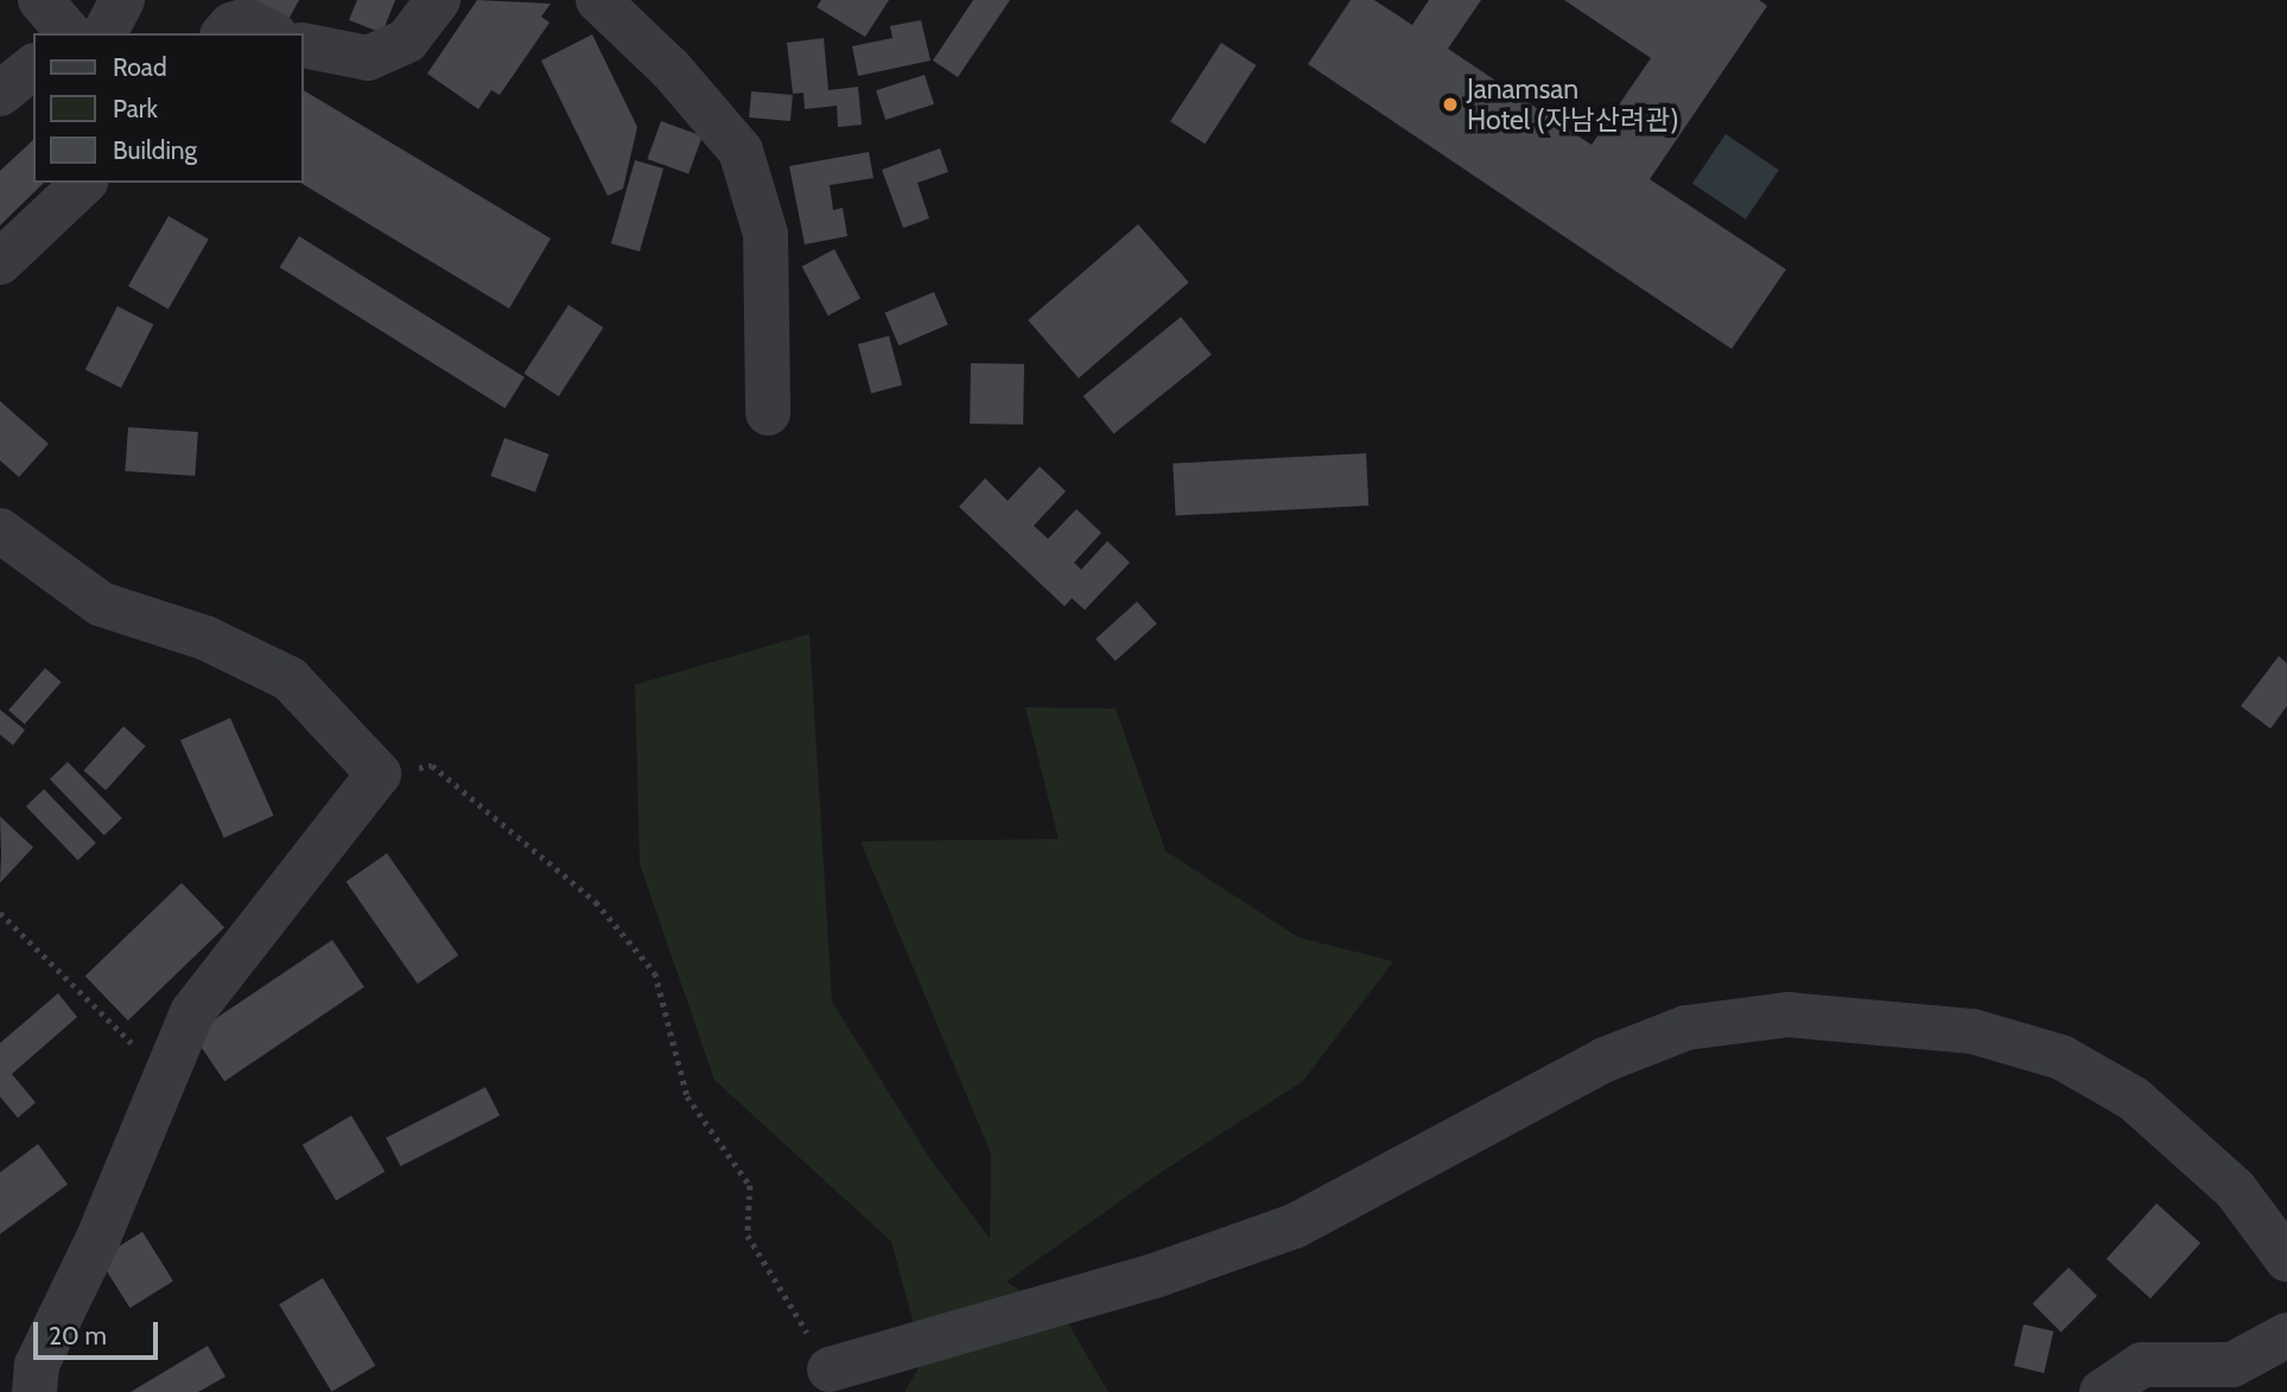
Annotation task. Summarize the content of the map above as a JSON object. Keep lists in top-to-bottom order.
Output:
{
  "places": ["Janamsan Hotel (자남산려관)"],
  "legend": ["Road", "Park", "Building"],
  "scale_bar": "20 m"
}
